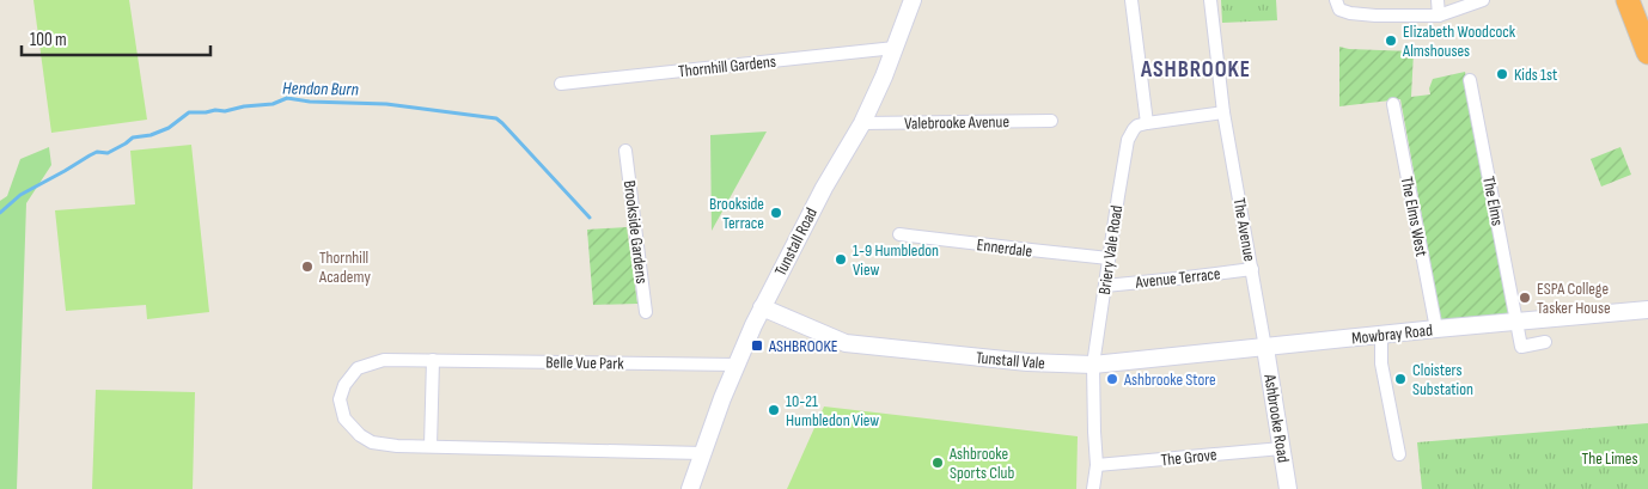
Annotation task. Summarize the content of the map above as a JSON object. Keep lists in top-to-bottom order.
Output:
{
  "streets": {
    "street": [
      "Thornhill Gardens",
      "Valebrooke Avenue",
      "The Elms",
      "The Elms West",
      "The Avenue",
      "Brookside Gardens",
      "Tunstall Road",
      "Ennerdale",
      "Briery Vale Road",
      "Avenue Terrace",
      "Mowbray Road",
      "Tunstall Vale",
      "Belle Vue Park",
      "Ashbrooke Road",
      "The Grove"
    ]
  },
  "crossings": [
    ["Thornhill Gardens", "Tunstall Road"],
    ["Valebrooke Avenue", "Tunstall Road"],
    ["The Elms", "Mowbray Road"],
    ["The Elms West", "Mowbray Road"],
    ["The Avenue", "Avenue Terrace"],
    ["The Avenue", "Mowbray Road"],
    ["The Avenue", "Tunstall Vale"],
    ["The Avenue", "Ashbrooke Road"],
    ["Tunstall Road", "Tunstall Vale"],
    ["Tunstall Road", "Belle Vue Park"],
    ["Ennerdale", "Briery Vale Road"],
    ["Briery Vale Road", "Avenue Terrace"],
    ["Briery Vale Road", "Tunstall Vale"],
    ["Briery Vale Road", "The Grove"],
    ["Mowbray Road", "Tunstall Vale"],
    ["Mowbray Road", "Ashbrooke Road"],
    ["Tunstall Vale", "Ashbrooke Road"],
    ["Ashbrooke Road", "The Grove"]
  ],
  "districts": ["ASHBROOKE"],
  "water": ["Hendon Burn"],
  "parks": ["The Limes"],
  "places": {
    "other": [
      "Elizabeth Woodcock Almshouses",
      "Kids 1st",
      "Brookside Terrace",
      "1-9 Humbledon View",
      "Thornhill Academy",
      "ESPA College Tasker House",
      "Ashbrooke Store",
      "Cloisters Substation",
      "10-21 Humbledon View",
      "Ashbrooke Sports Club"
    ],
    "transit": ["ASHBROOKE"]
  },
  "scale_bar": "100 m"
}
